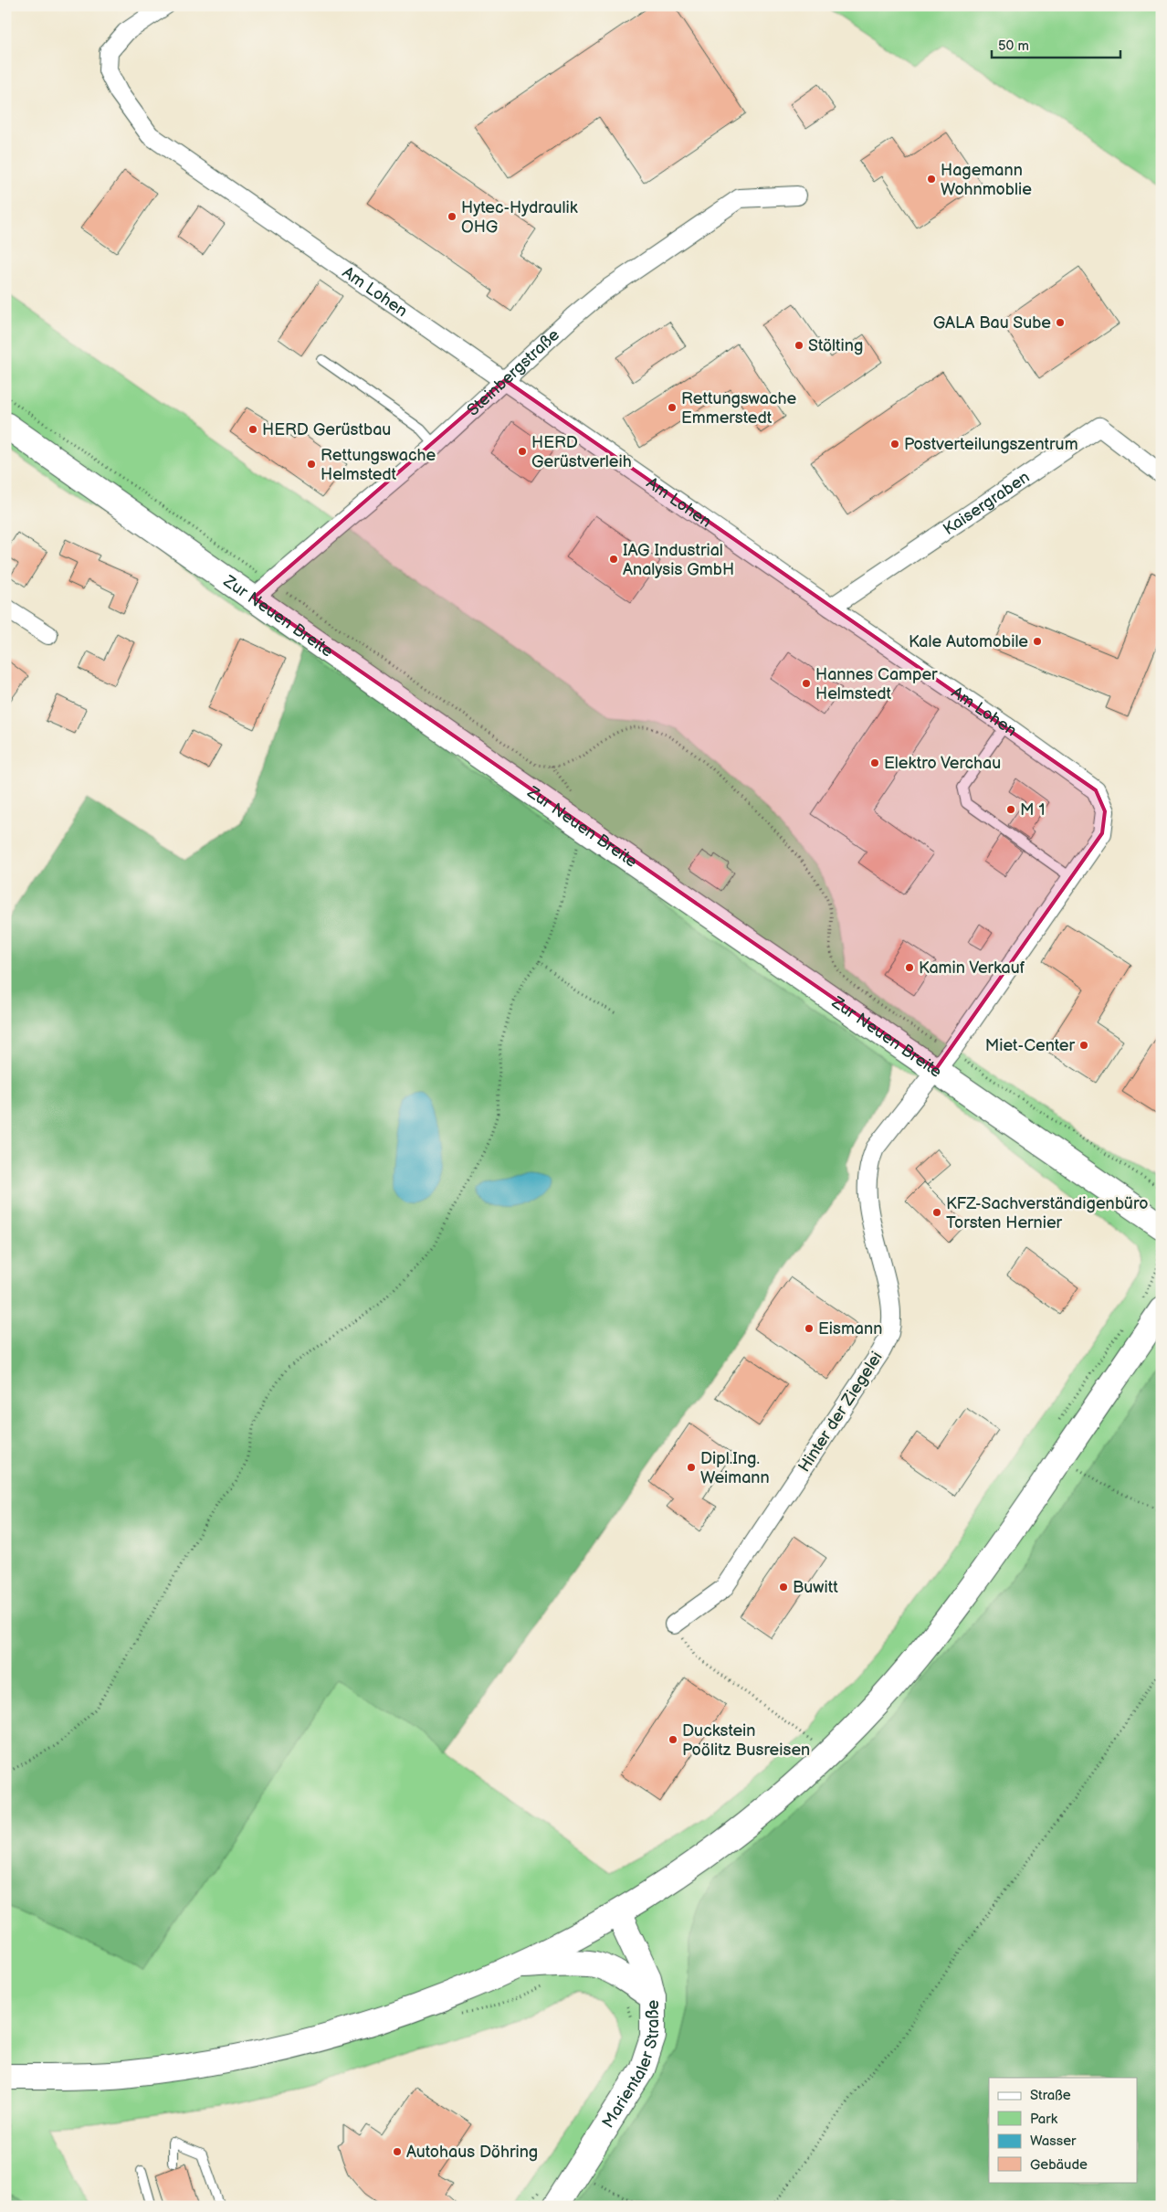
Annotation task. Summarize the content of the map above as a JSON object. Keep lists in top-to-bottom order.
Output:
{
  "streets": {
    "main road": ["Zur Neuen Breite", "Marientaler Straße"],
    "street": [
      "Am Lohen",
      "Steinbergstraße",
      "Kaisergraben",
      "Hinter der Ziegelei"
    ]
  },
  "crossings": [
    ["Am Lohen", "Steinbergstraße"],
    ["Am Lohen", "Kaisergraben"],
    ["Am Lohen", "Zur Neuen Breite"],
    ["Am Lohen", "Hinter der Ziegelei"],
    ["Steinbergstraße", "Zur Neuen Breite"],
    ["Zur Neuen Breite", "Hinter der Ziegelei"]
  ],
  "places": [
    "Hagemann Wohnmoblie",
    "Hytec-Hydraulik OHG",
    "GALA Bau Sube",
    "Stölting",
    "Rettungswache Emmerstedt",
    "HERD Gerüstbau",
    "Postverteilungszentrum",
    "HERD Gerüstverleih",
    "Rettungswache Helmstedt",
    "IAG Industrial Analysis GmbH",
    "Kale Automobile",
    "Hannes Camper Helmstedt",
    "Elektro Verchau",
    "M 1",
    "Kamin Verkauf",
    "Miet-Center",
    "KFZ-Sachverständigenbüro Torsten Hernier",
    "Eismann",
    "Dipl.Ing. Weimann",
    "Buwitt",
    "Duckstein Poölitz Busreisen",
    "Autohaus Döhring"
  ],
  "legend": [
    "Straße",
    "Park",
    "Wasser",
    "Gebäude"
  ],
  "scale_bar": "50 m"
}
